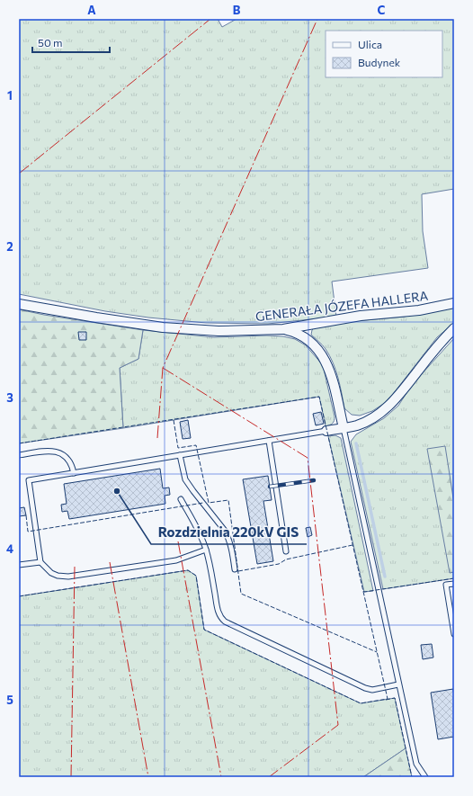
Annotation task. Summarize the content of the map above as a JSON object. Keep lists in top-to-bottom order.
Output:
{
  "streets": {
    "street": ["GENERAŁA JÓZEFA HALLERA"]
  },
  "places": ["Rozdzielnia 220kV GIS"],
  "legend": ["Ulica", "Budynek"],
  "scale_bar": "50 m",
  "grid": {
    "columns": ["A", "B", "C"],
    "rows": [
      "1",
      "2",
      "3",
      "4",
      "5"
    ]
  }
}
